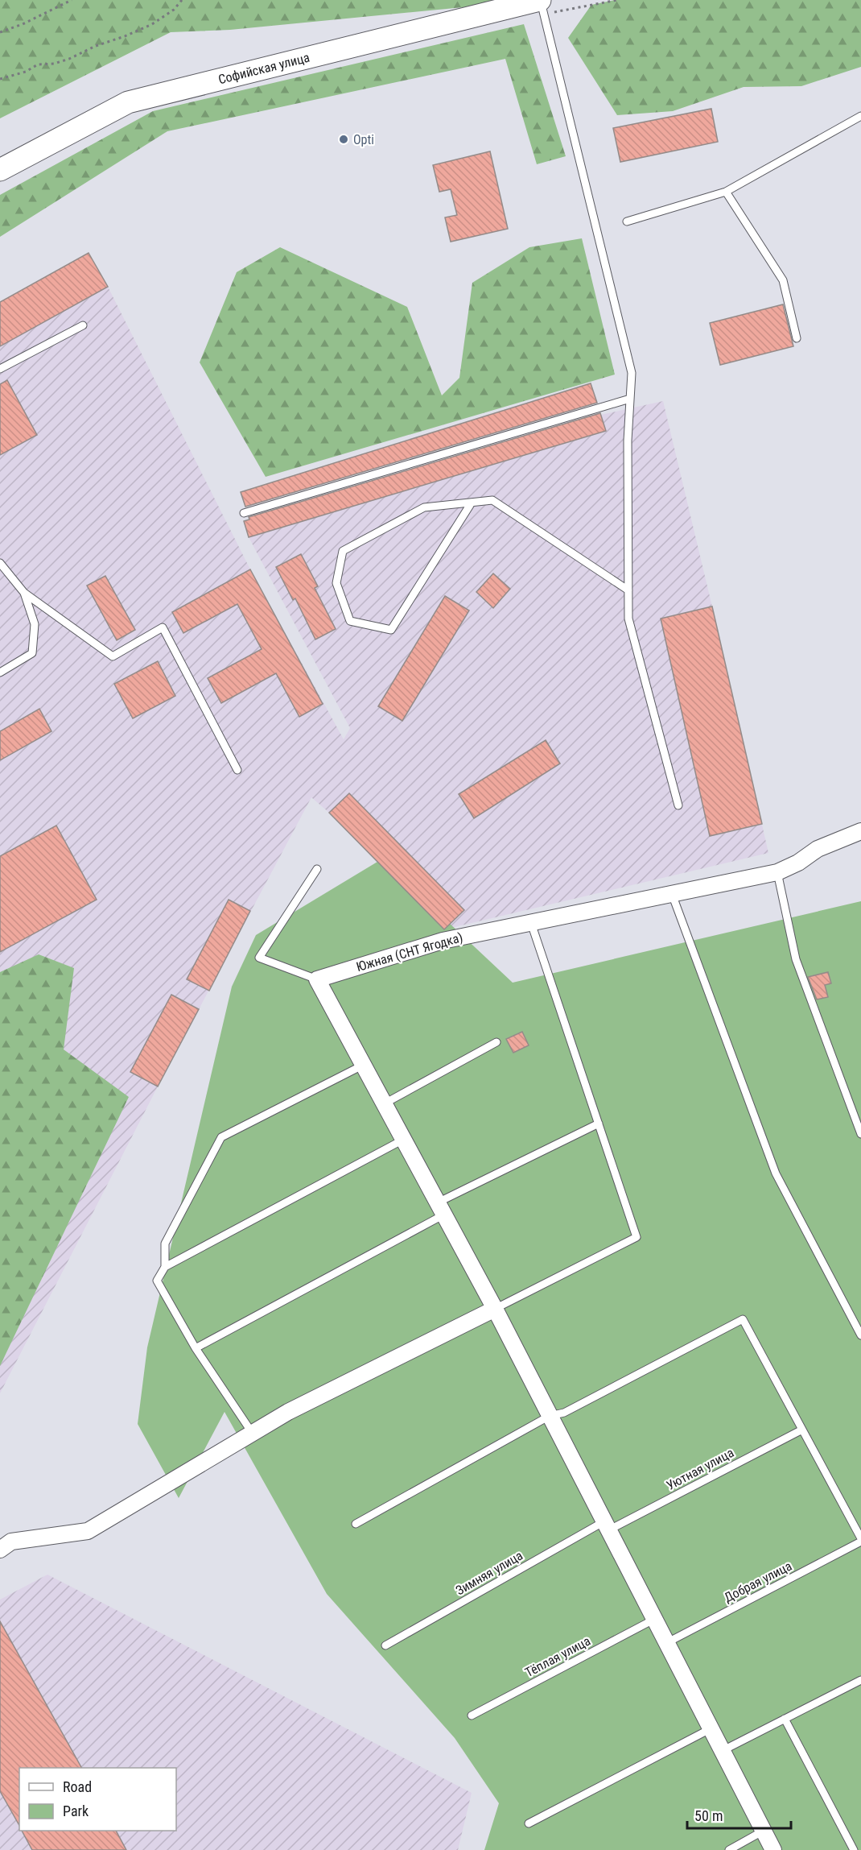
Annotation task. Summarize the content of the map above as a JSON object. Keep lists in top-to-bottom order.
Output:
{
  "streets": {
    "main road": ["Софийская улица"],
    "street": ["Южная (СНТ Ягодка)"],
    "lane": [
      "Уютная улица",
      "Зимняя улица",
      "Добрая улица",
      "Тёплая улица"
    ]
  },
  "crossings": [
    ["Уютная улица", "Зимняя улица"]
  ],
  "places": ["Opti"],
  "legend": ["Road", "Park"],
  "scale_bar": "50 m"
}
